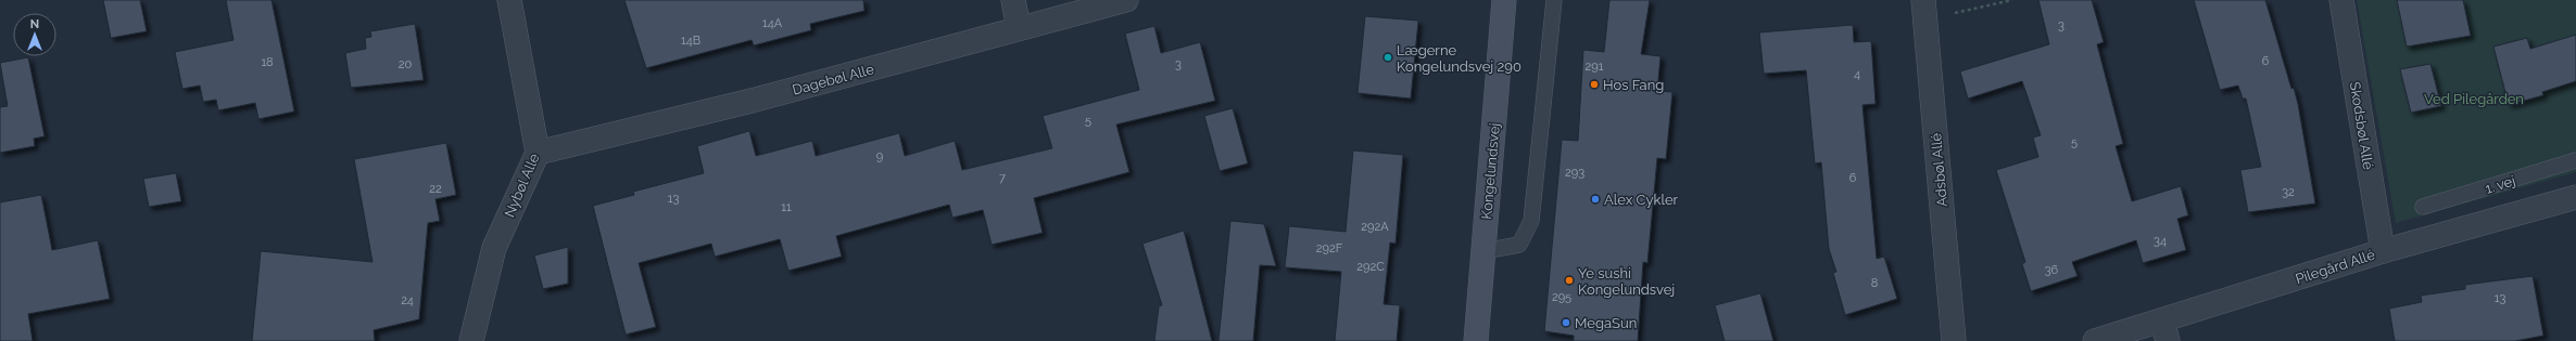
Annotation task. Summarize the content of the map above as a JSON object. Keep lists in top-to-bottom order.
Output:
{
  "streets": {
    "street": [
      "Dagebøl Alle",
      "Skodsbøl Allé",
      "Adsbøl Allé",
      "Kongelundsvej",
      "Nybøl Alle",
      "Pilegård Allé"
    ],
    "lane": ["1. vej"]
  },
  "crossings": [
    ["Dagebøl Alle", "Nybøl Alle"],
    ["Skodsbøl Allé", "Pilegård Allé"]
  ],
  "parks": ["Ved Pilegården"],
  "places": [
    "Lægerne Kongelundsvej 290",
    "Hos Fang",
    "Alex Cykler",
    "Ye sushi Kongelundsvej",
    "MegaSun"
  ],
  "house_numbers": [
    "14A",
    "3",
    "14B",
    "6",
    "18",
    "20",
    "3",
    "291",
    "4",
    "5",
    "5",
    "9",
    "293",
    "7",
    "6",
    "22",
    "32",
    "13",
    "11",
    "292A",
    "34",
    "292F",
    "292C",
    "36",
    "8",
    "295",
    "13",
    "24"
  ],
  "north": "top"
}
